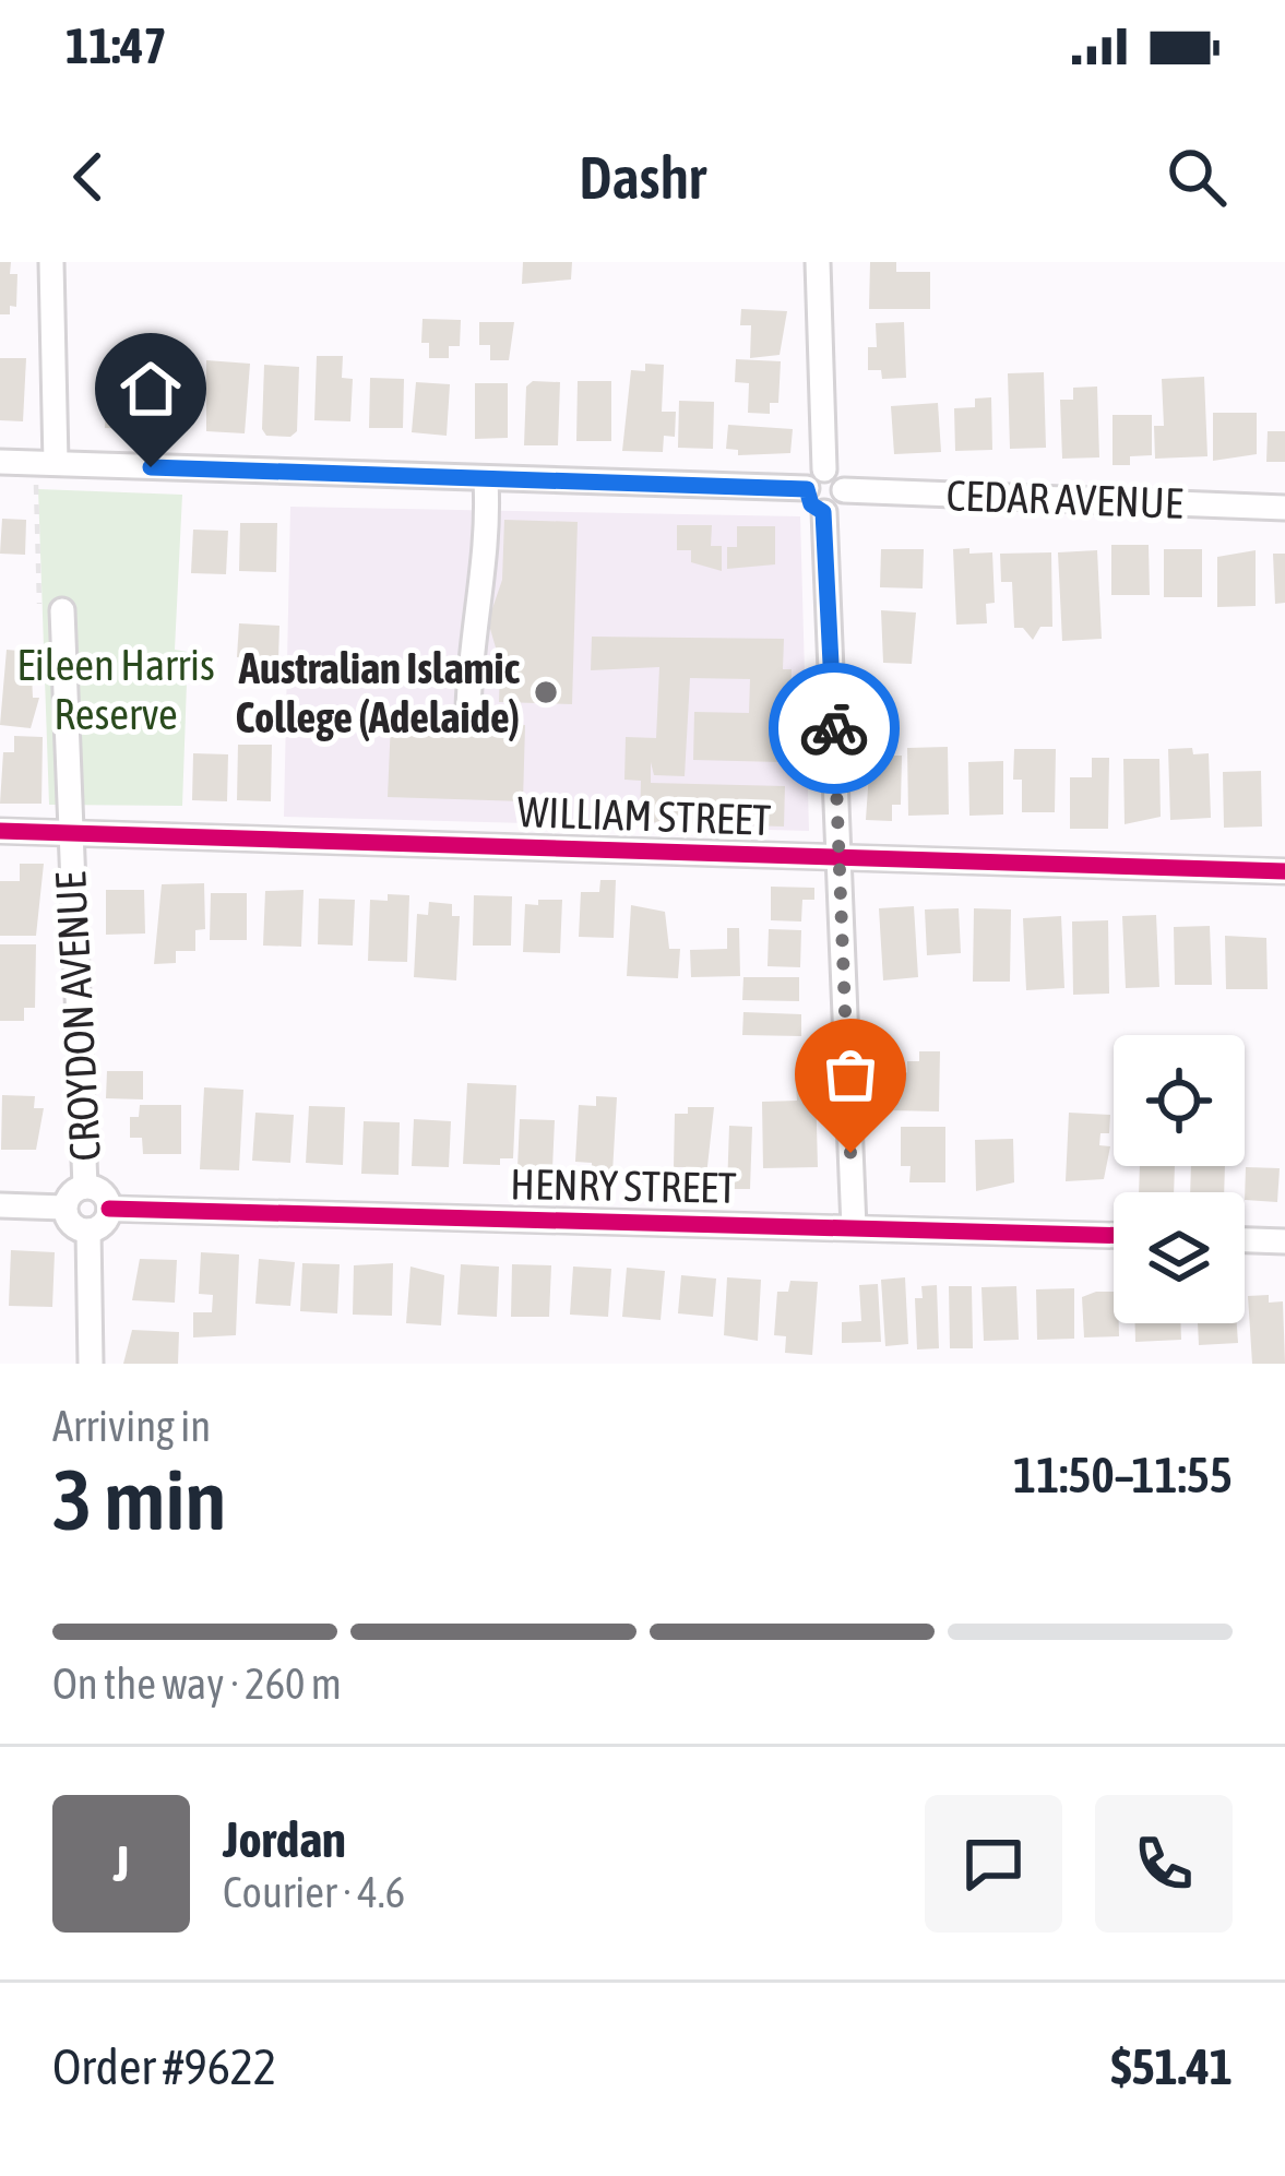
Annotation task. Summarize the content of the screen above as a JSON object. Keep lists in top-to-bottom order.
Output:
{
  "streets": {
    "street": [
      "CEDAR AVENUE",
      "WILLIAM STREET",
      "CROYDON AVENUE",
      "HENRY STREET"
    ]
  },
  "crossings": [
    ["WILLIAM STREET", "CROYDON AVENUE"],
    ["CROYDON AVENUE", "HENRY STREET"]
  ],
  "parks": ["Eileen Harris Reserve"],
  "places": ["Australian Islamic College (Adelaide)"],
  "page": {
    "status": "11:47",
    "header": "Dashr",
    "heading": ["3 min", "Arriving in", "11:50–11:55"],
    "panel": [
      "Jordan",
      "Courier · 4.6",
      "Order #9622",
      "$51.41"
    ],
    "bar": "On the way · 260 m",
    "round": "J"
  }
}
